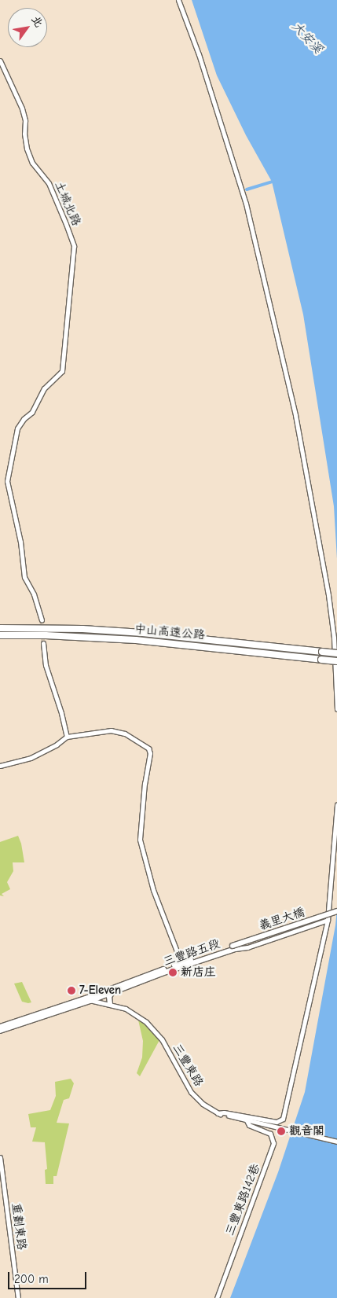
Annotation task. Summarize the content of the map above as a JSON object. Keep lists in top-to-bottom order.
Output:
{
  "streets": {
    "highway": ["中山高速公路"],
    "main road": ["義里大橋", "三豐路五段"],
    "street": [
      "土城北路",
      "三豐東路",
      "三豐東路142巷",
      "重劃東路"
    ]
  },
  "crossings": [
    ["義里大橋", "三豐路五段"],
    ["三豐路五段", "三豐東路"],
    ["三豐東路", "三豐東路142巷"]
  ],
  "water": ["大安溪"],
  "places": ["新店庄", "7-Eleven", "觀音閣"],
  "scale_bar": "200 m",
  "north": "top right"
}
